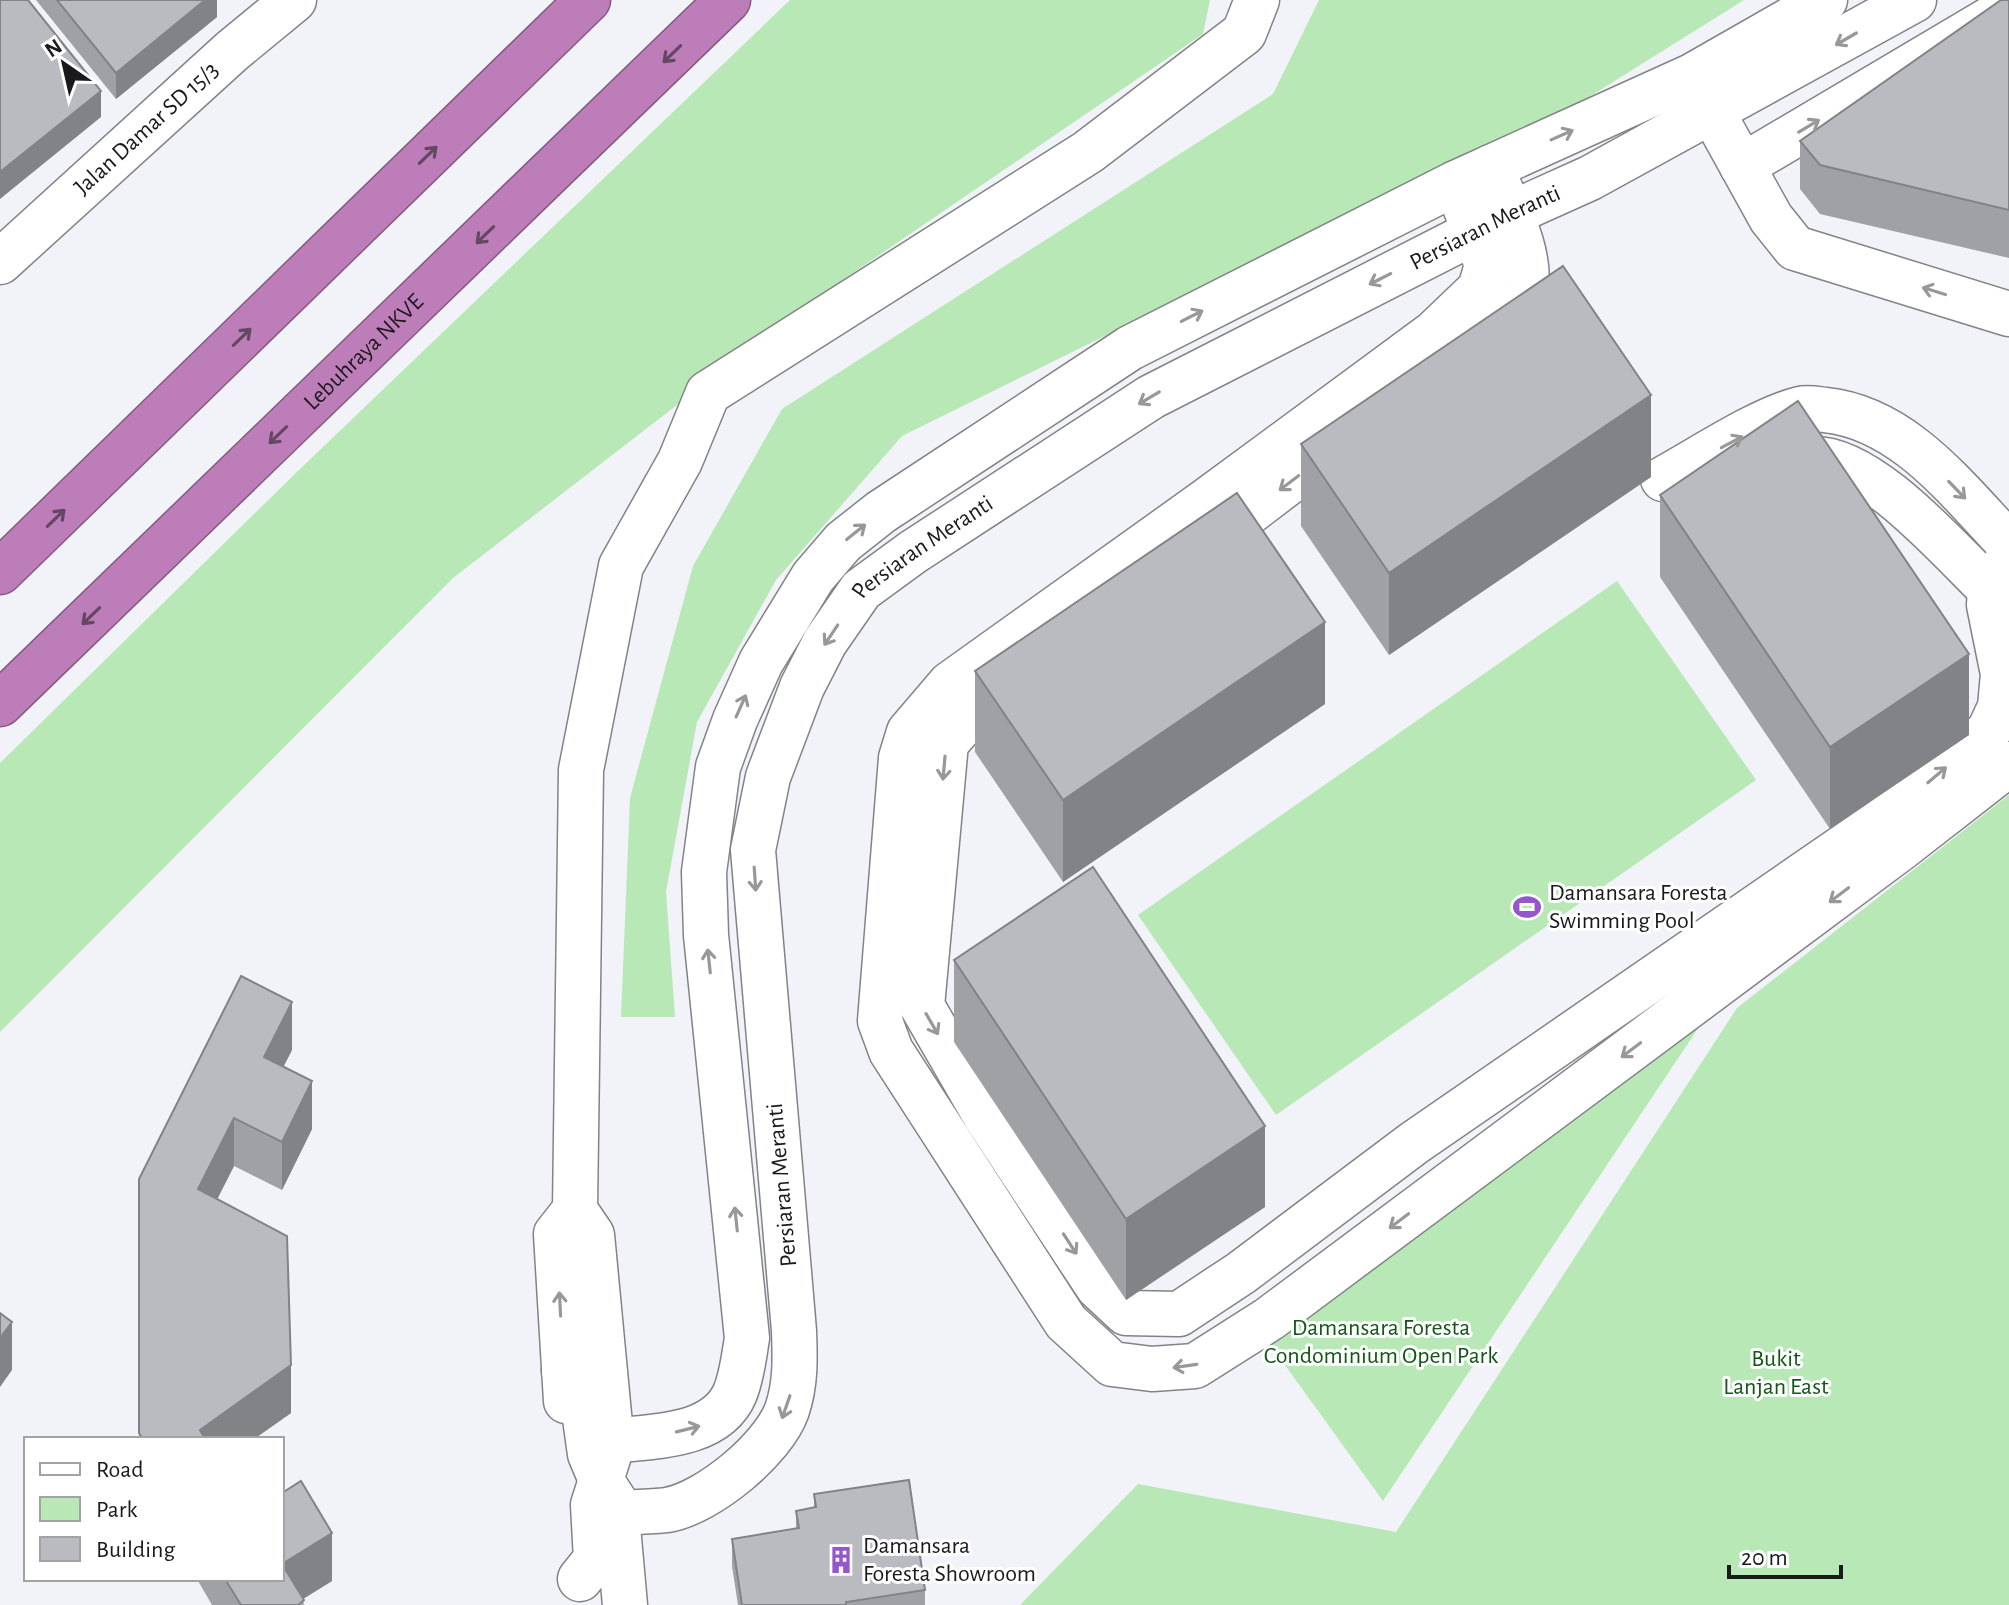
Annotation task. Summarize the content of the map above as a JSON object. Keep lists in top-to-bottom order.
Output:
{
  "streets": {
    "highway": ["Lebuhraya NKVE"],
    "street": ["Jalan Damar SD 15/3", "Persiaran Meranti"]
  },
  "parks": ["Damansara Foresta Condominium Open Park", "Bukit Lanjan East"],
  "places": {
    "sports": ["Damansara Foresta Swimming Pool"],
    "building": ["Damansara Foresta Showroom"]
  },
  "legend": ["Road", "Park", "Building"],
  "scale_bar": "20 m",
  "north": "top left"
}
